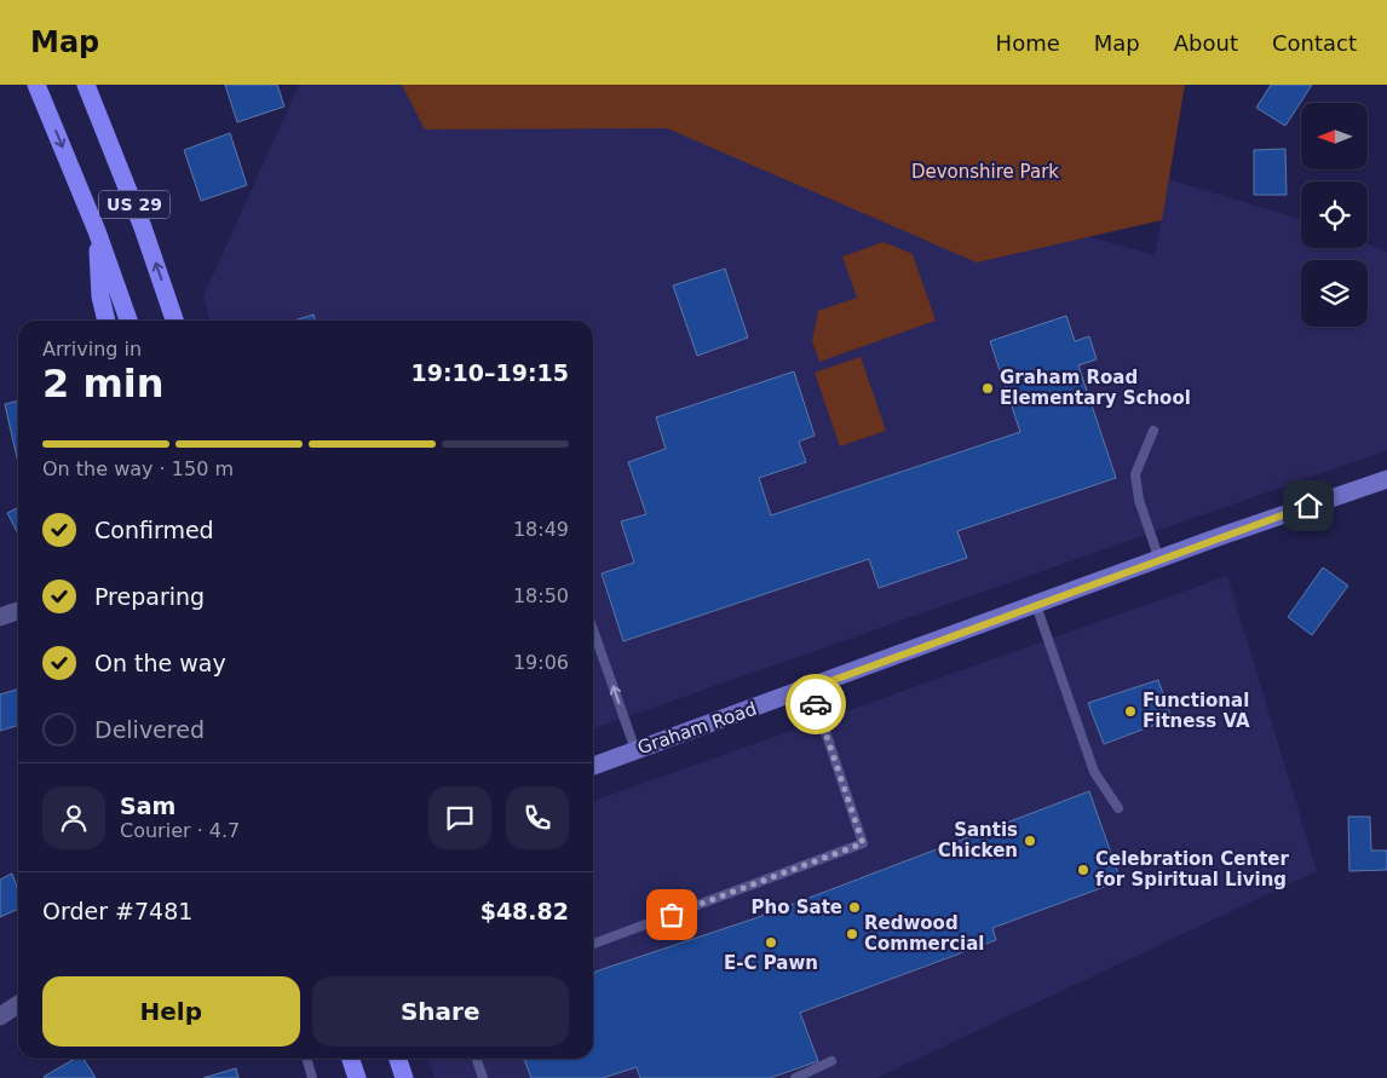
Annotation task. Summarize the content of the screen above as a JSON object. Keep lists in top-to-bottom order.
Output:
{
  "streets": {
    "main road": ["US 29"],
    "street": ["Graham Road"]
  },
  "parks": ["Devonshire Park"],
  "places": [
    "Graham Road Elementary School",
    "Functional Fitness VA",
    "Santis Chicken",
    "Celebration Center for Spiritual Living",
    "Pho Sate",
    "Redwood Commercial",
    "E-C Pawn"
  ],
  "north": "left",
  "page": {
    "header": "Map",
    "nav": [
      "Home",
      "Map",
      "About",
      "Contact"
    ],
    "heading": ["2 min", "Arriving in", "19:10–19:15"],
    "panel": [
      "Sam",
      "Courier · 4.7",
      "Order #7481",
      "$48.82"
    ],
    "bar": "On the way · 150 m",
    "list": [
      ["Confirmed", "18:49"],
      ["Preparing", "18:50"],
      ["On the way", "19:06"],
      "Delivered"
    ],
    "buttons": ["Help", "Share"]
  }
}
